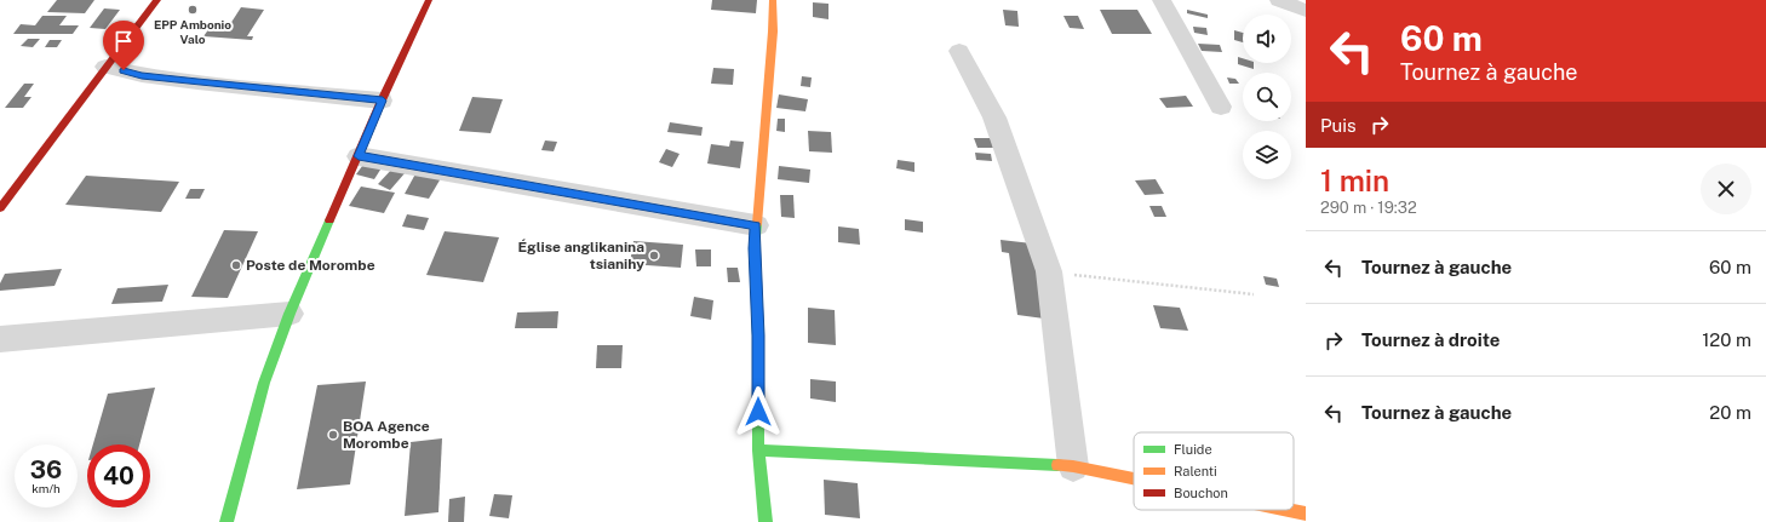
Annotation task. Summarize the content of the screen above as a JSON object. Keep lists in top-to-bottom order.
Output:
{
  "places": [
    "EPP Ambonio Valo",
    "Église anglikanina tsianihy",
    "Poste de Morombe",
    "BOA Agence Morombe"
  ],
  "legend": ["Fluide", "Ralenti", "Bouchon"],
  "page": {
    "turn": ["60 m", "Tournez à gauche"],
    "then": "Puis",
    "heading": ["1 min", "290 m · 19:32"],
    "list": [
      {
        "name": "Tournez à gauche",
        "value": "60 m"
      },
      {
        "name": "Tournez à droite",
        "value": "120 m"
      },
      {
        "name": "Tournez à gauche",
        "value": "20 m"
      }
    ],
    "speed": "36 km/h",
    "limit": "40"
  }
}
